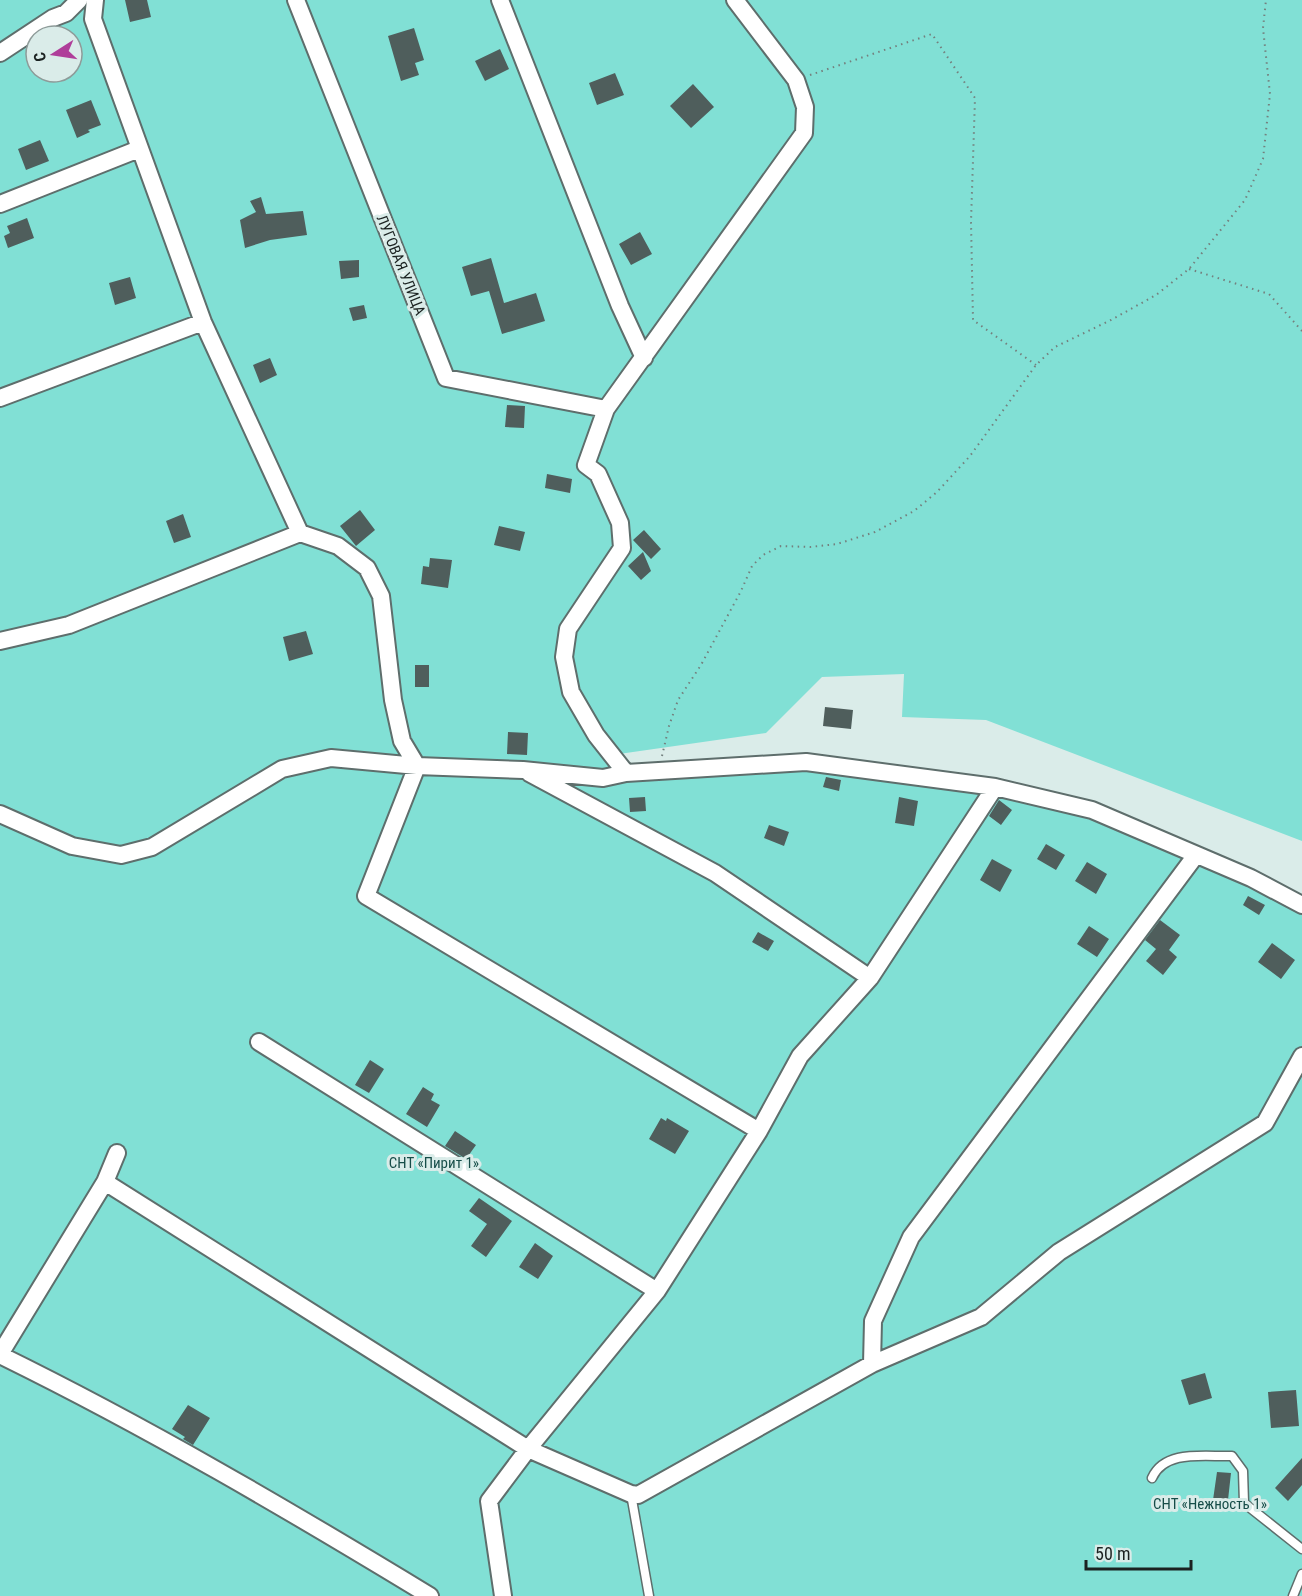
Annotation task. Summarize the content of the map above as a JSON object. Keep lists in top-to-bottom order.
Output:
{
  "streets": {
    "street": ["ЛУГОВАЯ УЛИЦА"]
  },
  "parks": ["СНТ «Пирит 1»", "СНТ «Нежность 1»"],
  "scale_bar": "50 m",
  "north": "left"
}
